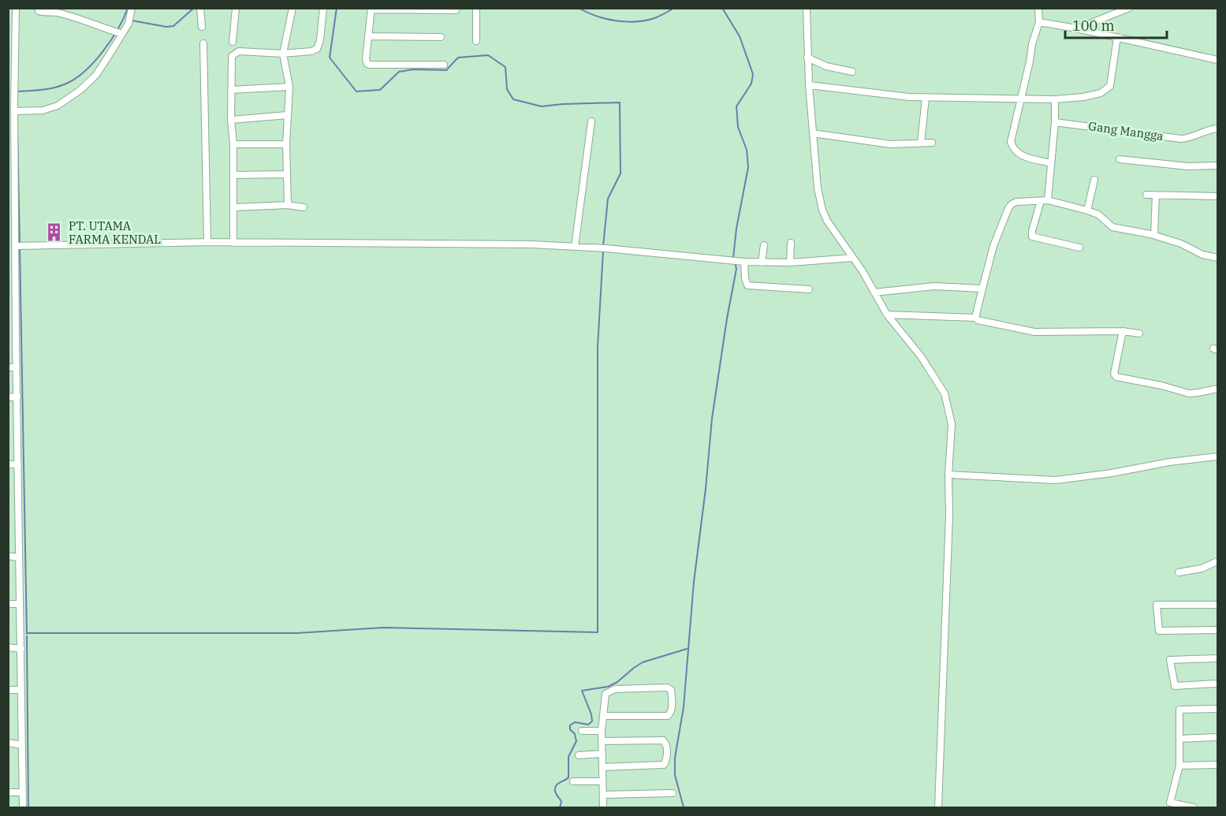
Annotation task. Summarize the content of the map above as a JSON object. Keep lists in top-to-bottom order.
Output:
{
  "streets": {
    "street": ["Gang Mangga"]
  },
  "places": {
    "building": ["PT. UTAMA FARMA KENDAL"]
  },
  "scale_bar": "100 m"
}
